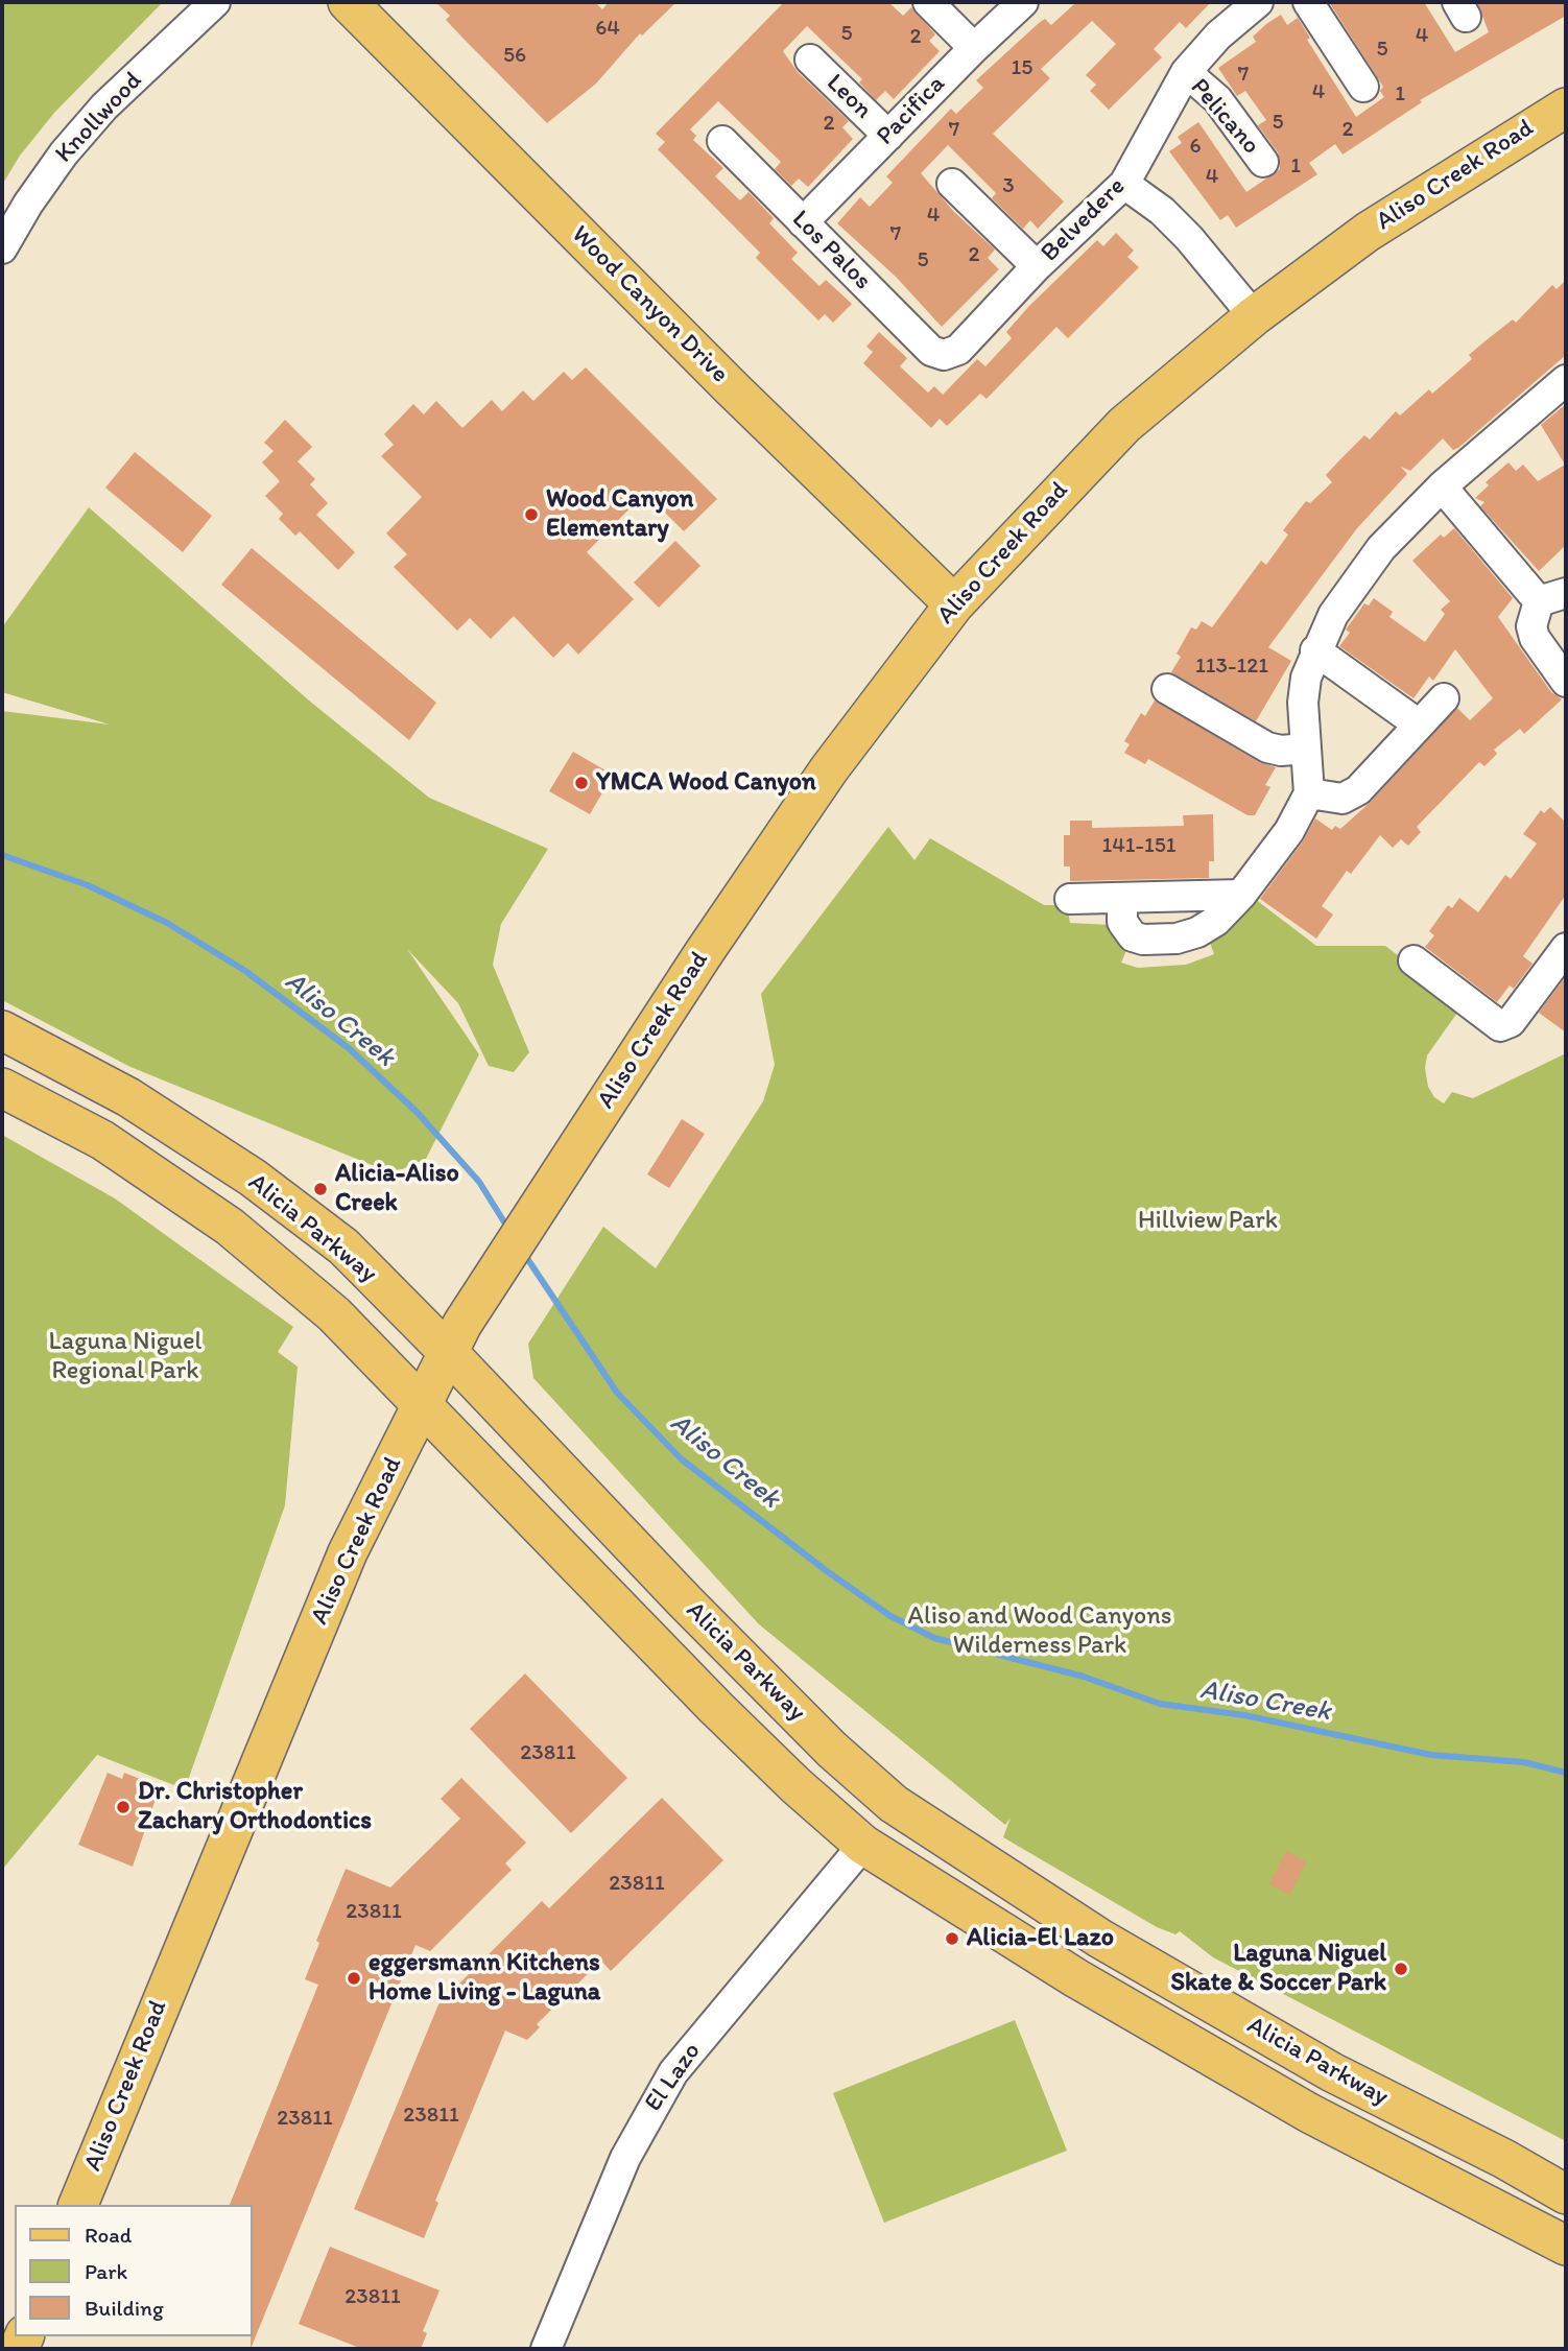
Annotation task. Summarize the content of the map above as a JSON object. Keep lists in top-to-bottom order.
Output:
{
  "streets": {
    "main road": ["Aliso Creek Road", "Wood Canyon Drive", "Alicia Parkway"],
    "street": [
      "Leon",
      "Pacifica",
      "Pelicano",
      "Knollwood",
      "Belvedere",
      "Los Palos",
      "El Lazo"
    ]
  },
  "crossings": [
    ["Leon", "Pacifica"],
    ["Pacifica", "Los Palos"],
    ["Pelicano", "Belvedere"],
    ["Aliso Creek Road", "Wood Canyon Drive"],
    ["Aliso Creek Road", "Alicia Parkway"],
    ["Belvedere", "Los Palos"],
    ["Alicia Parkway", "El Lazo"]
  ],
  "water": ["Aliso Creek"],
  "parks": ["Hillview Park", "Laguna Niguel Regional Park", "Aliso and Wood Canyons Wilderness Park"],
  "places": [
    "Wood Canyon Elementary",
    "YMCA Wood Canyon",
    "Alicia-Aliso Creek",
    "Dr. Christopher Zachary Orthodontics",
    "Alicia-El Lazo",
    "Laguna Niguel Skate & Soccer Park",
    "eggersmann Kitchens Home Living - Laguna"
  ],
  "house_numbers": [
    "64",
    "5",
    "4",
    "2",
    "5",
    "56",
    "15",
    "7",
    "4",
    "1",
    "5",
    "2",
    "7",
    "2",
    "6",
    "1",
    "4",
    "3",
    "4",
    "7",
    "2",
    "5",
    "113-121",
    "141-151",
    "23811",
    "23811",
    "23811",
    "23811",
    "23811",
    "23811"
  ],
  "legend": ["Road", "Park", "Building"]
}
